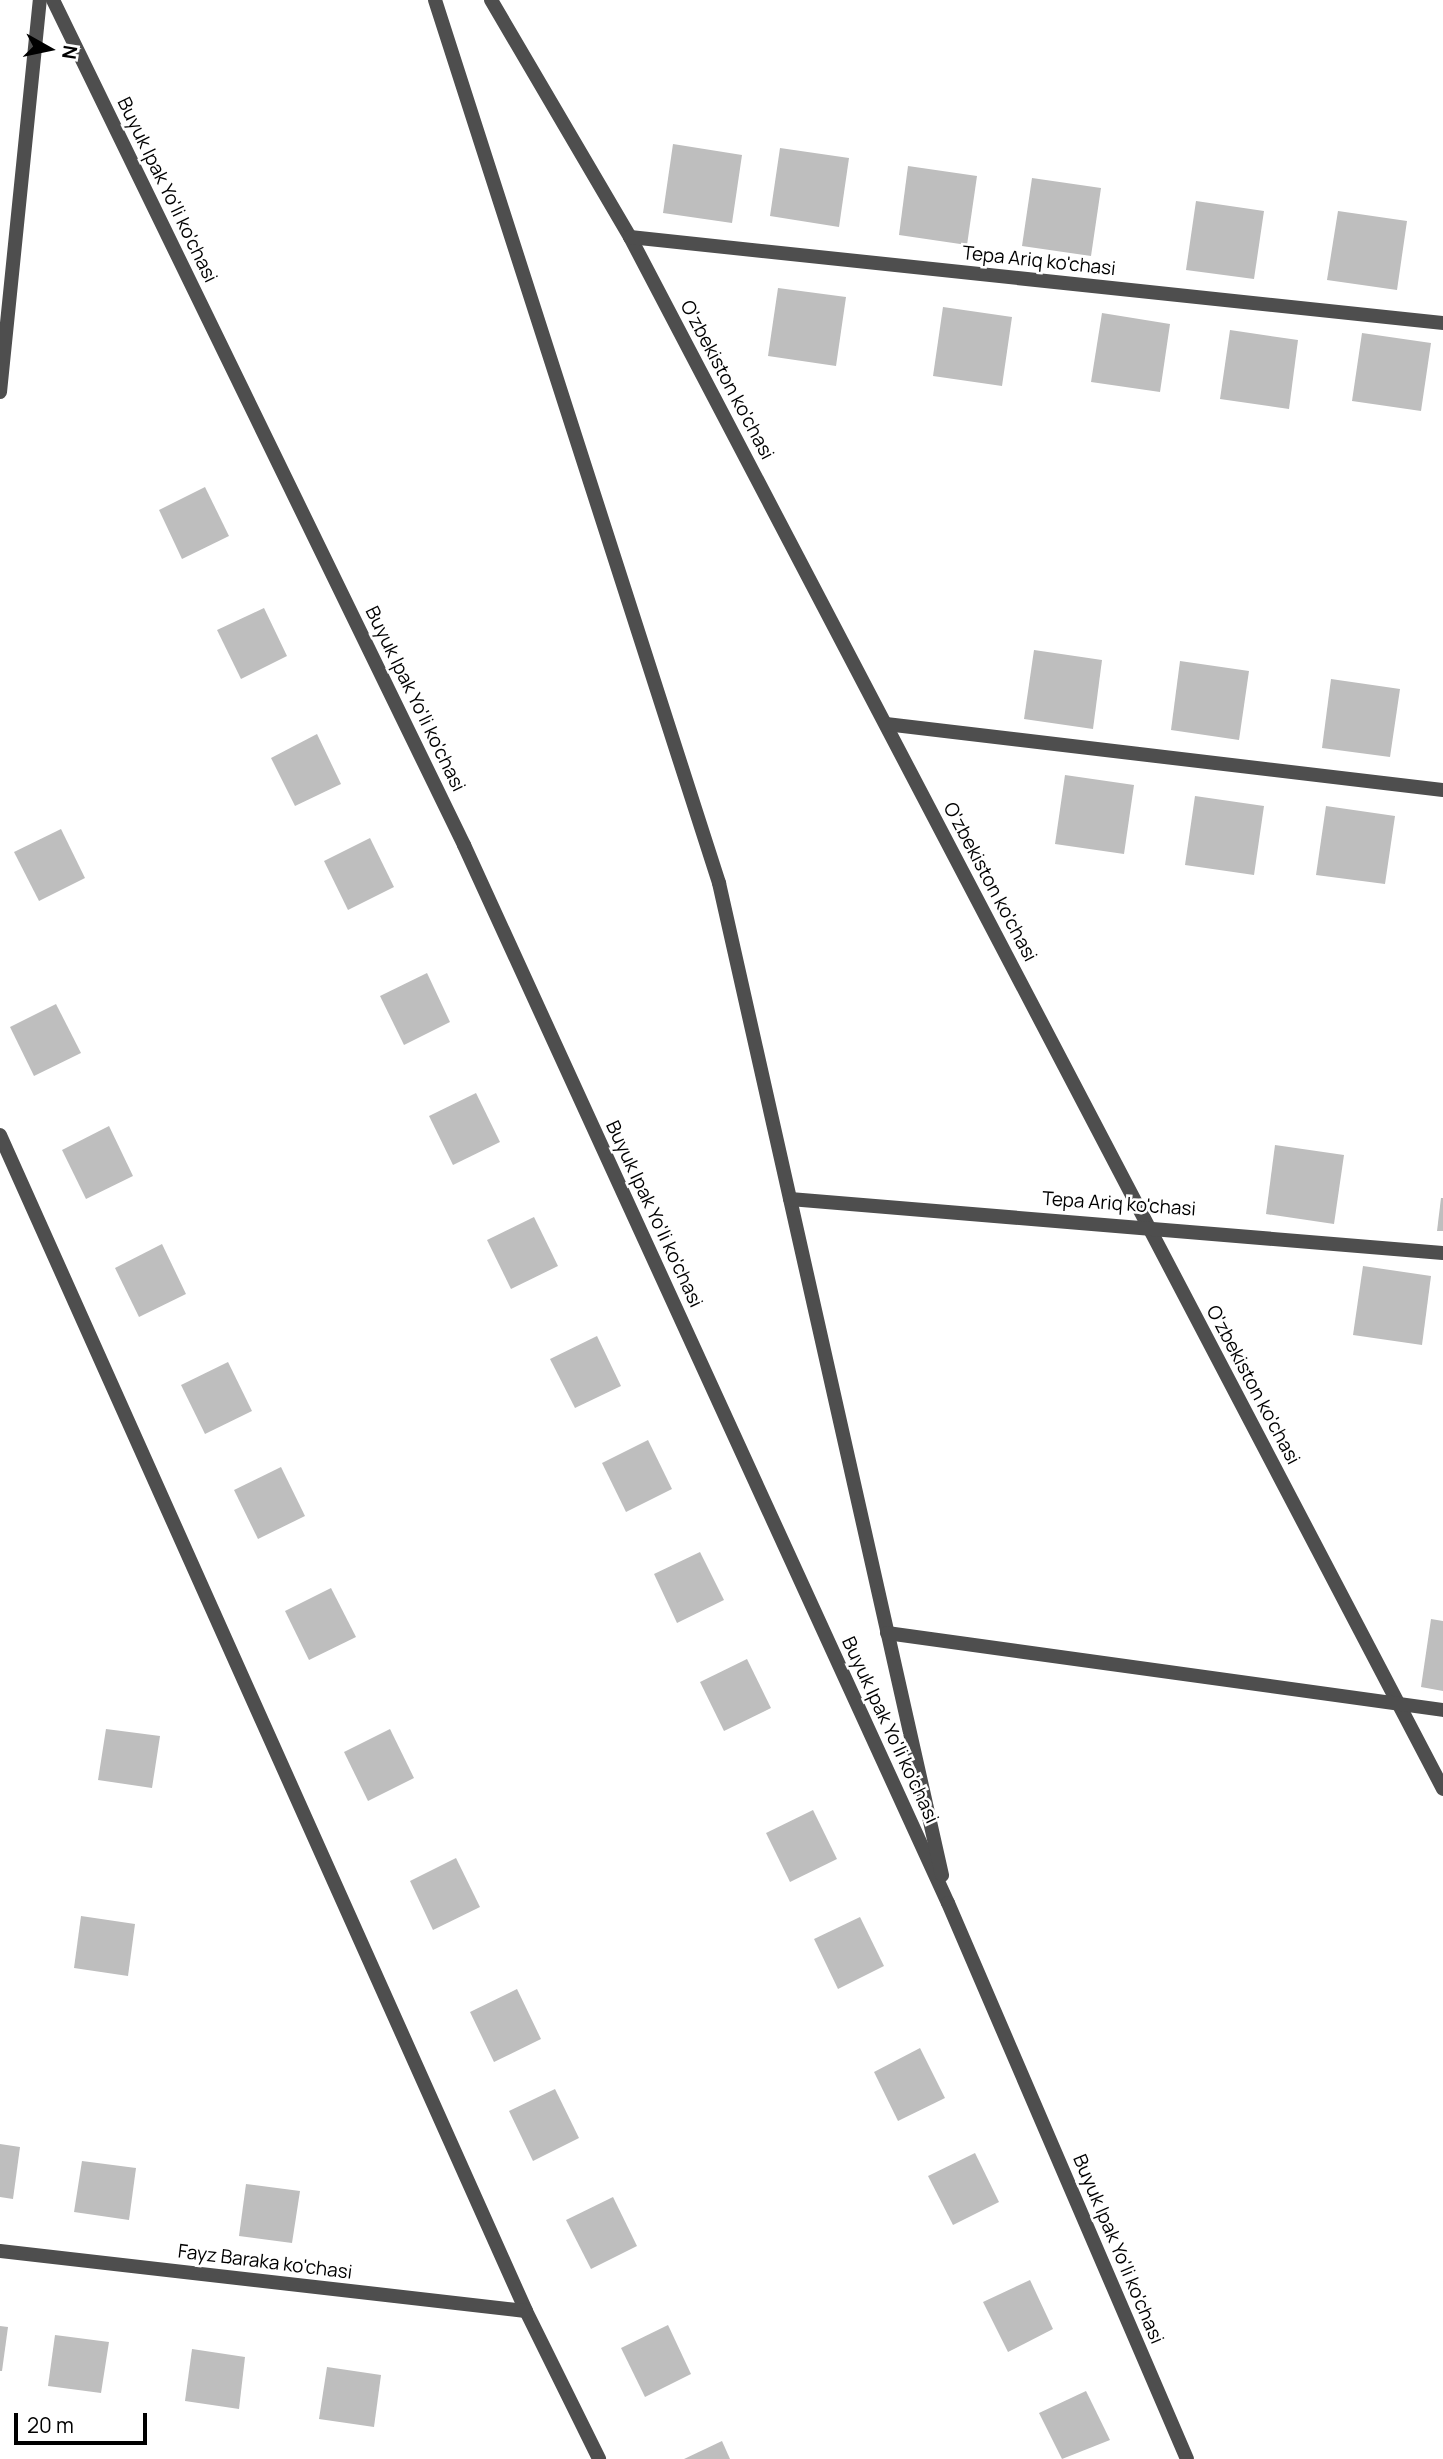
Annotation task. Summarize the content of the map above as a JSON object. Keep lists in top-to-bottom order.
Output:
{
  "streets": {
    "street": [
      "Buyuk Ipak Yo'li ko'chasi",
      "Tepa Ariq ko'chasi",
      "O'zbekiston ko'chasi",
      "Fayz Baraka ko'chasi"
    ]
  },
  "crossings": [
    ["Tepa Ariq ko'chasi", "O'zbekiston ko'chasi"]
  ],
  "scale_bar": "20 m",
  "north": "right"
}
